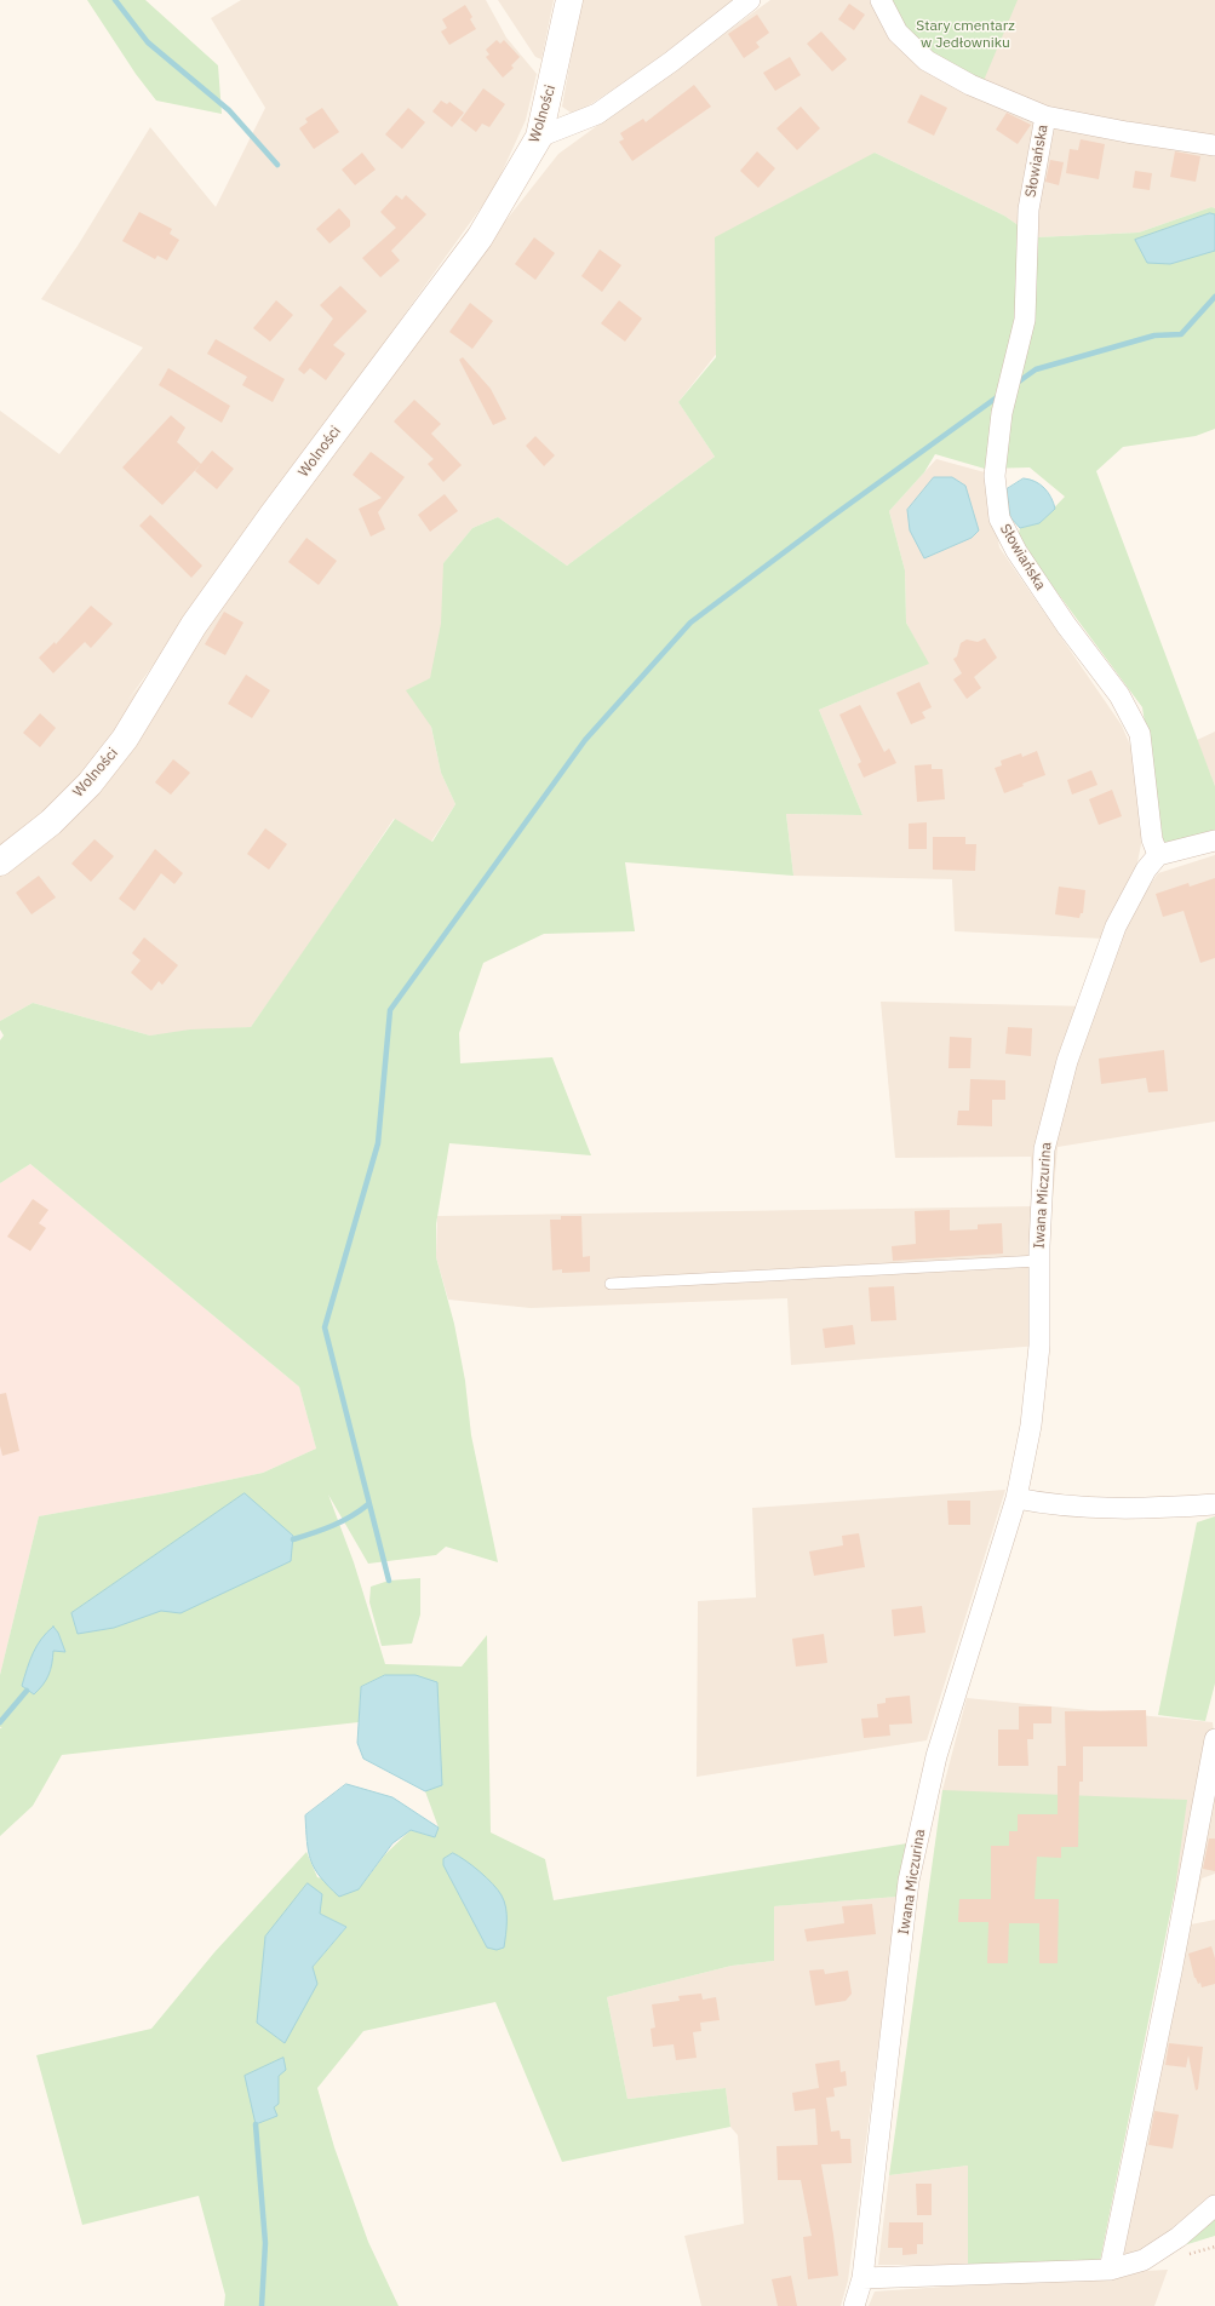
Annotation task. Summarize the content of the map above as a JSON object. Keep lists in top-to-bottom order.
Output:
{
  "streets": {
    "street": ["Wolności", "Słowiańska", "Iwana Miczurina"]
  },
  "crossings": [
    ["Słowiańska", "Iwana Miczurina"]
  ],
  "parks": ["Stary cmentarz w Jedłowniku"]
}
